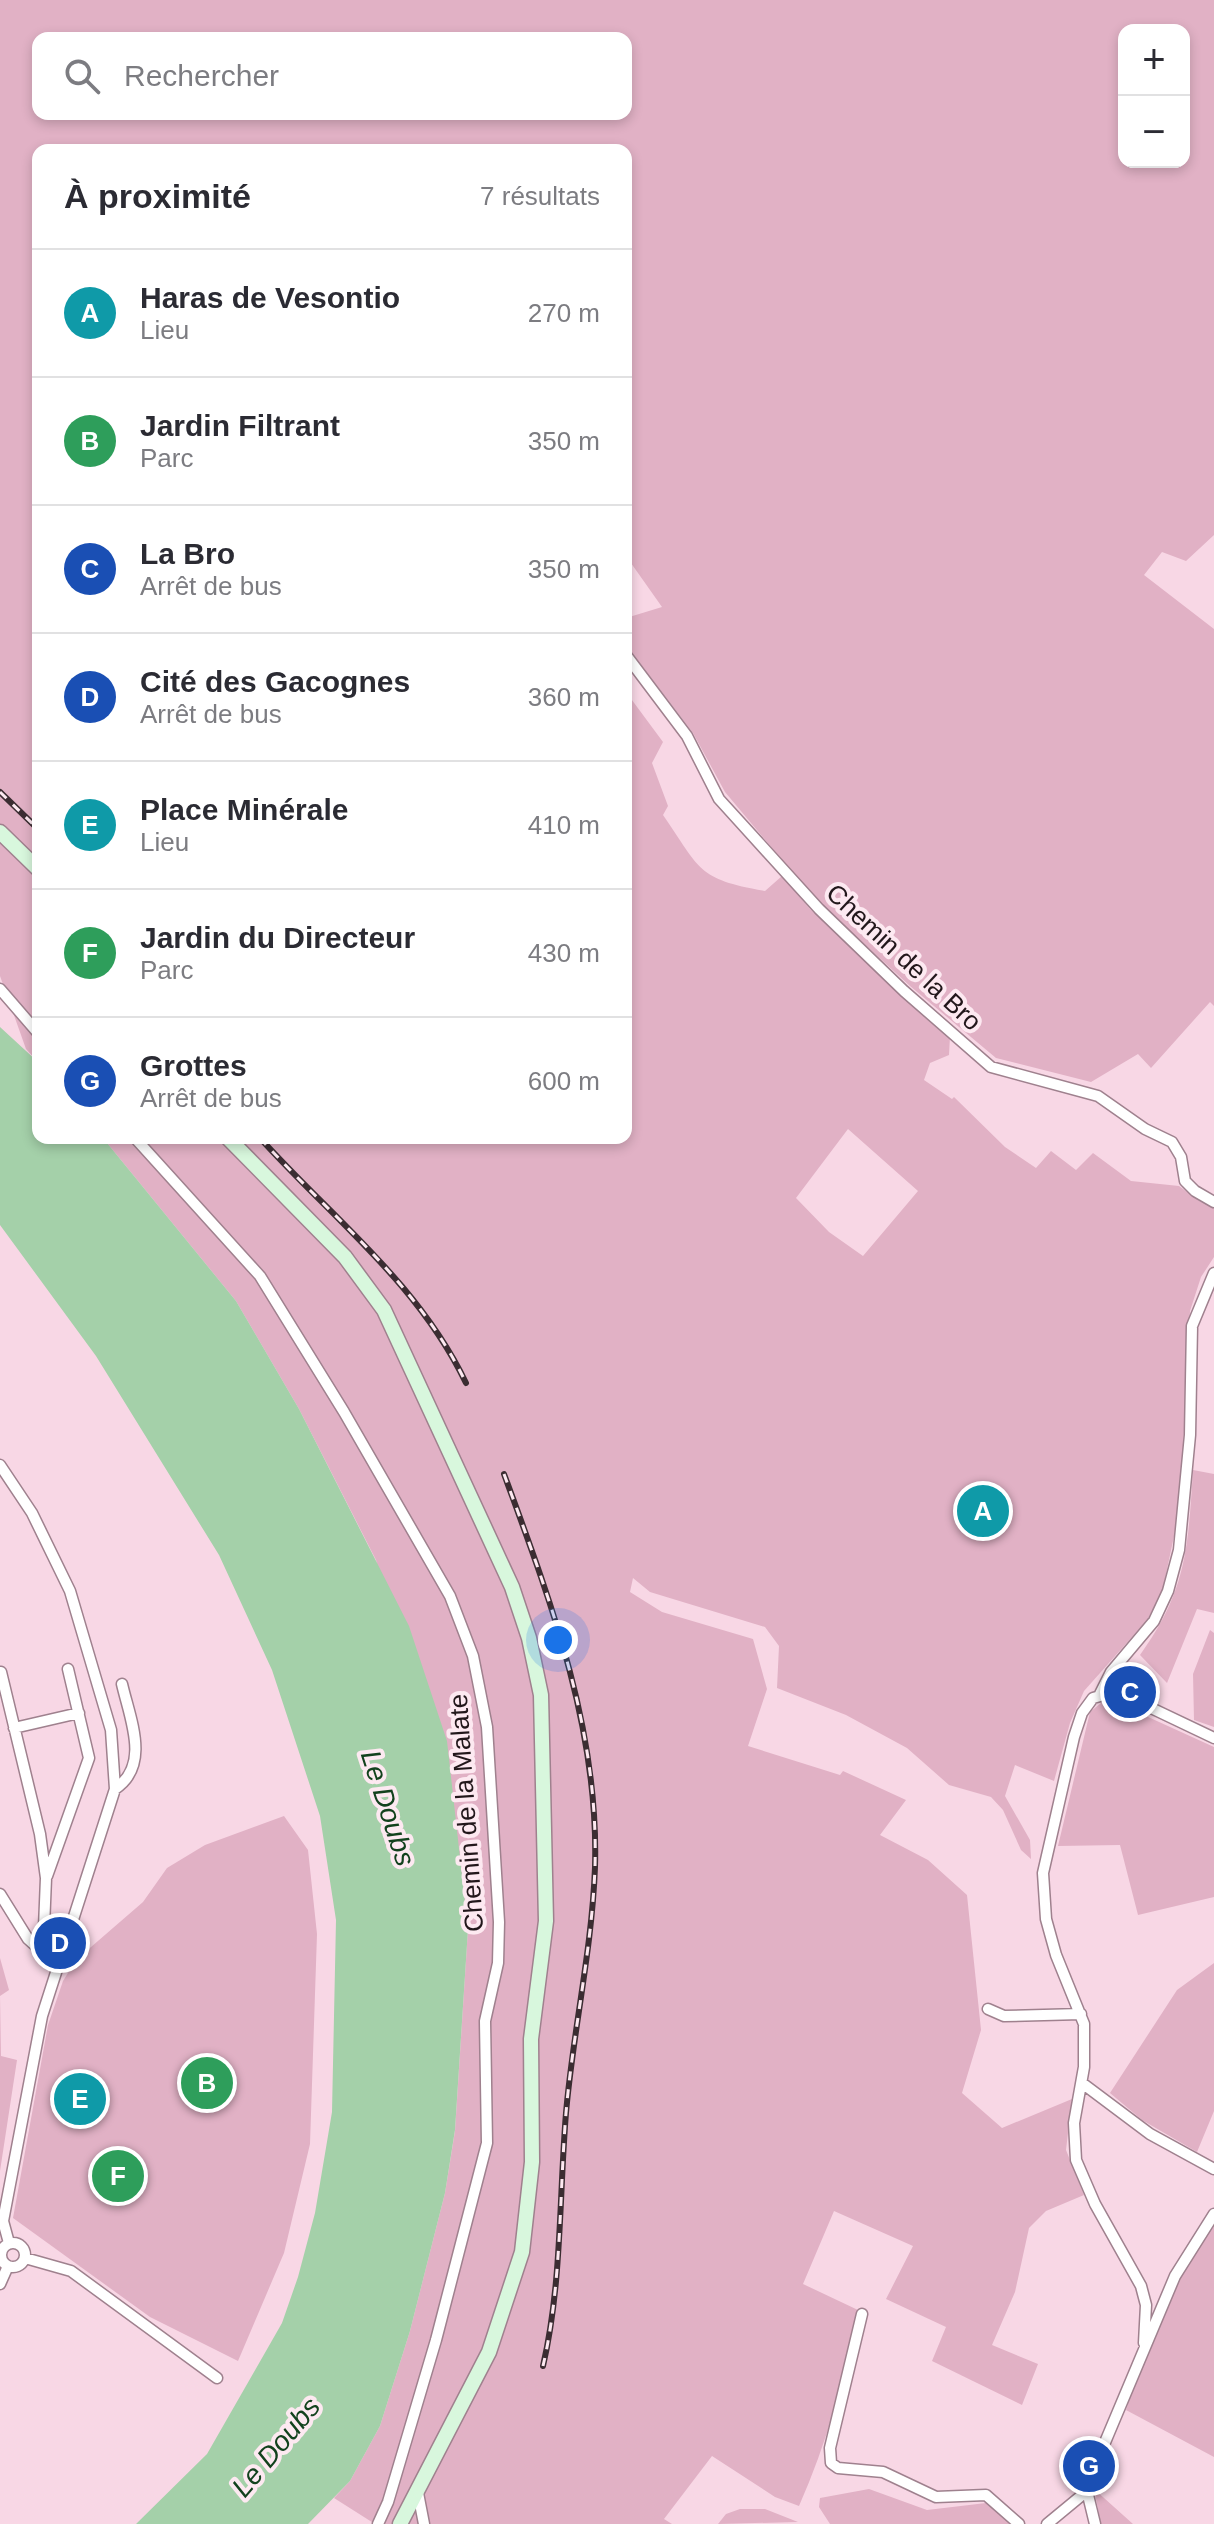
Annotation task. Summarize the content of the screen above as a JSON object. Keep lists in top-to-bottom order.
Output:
{
  "streets": {
    "street": ["Chemin de la Bro", "Chemin de la Malate"]
  },
  "water": ["Le Doubs"],
  "page": {
    "map_buttons": ["+", "−"],
    "search": "Rechercher",
    "heading": ["À proximité", "7 résultats"],
    "list": [
      {
        "mark": "A",
        "name": "Haras de Vesontio",
        "note": "Lieu",
        "value": "270 m"
      },
      {
        "mark": "B",
        "name": "Jardin Filtrant",
        "note": "Parc",
        "value": "350 m"
      },
      {
        "mark": "C",
        "name": "La Bro",
        "note": "Arrêt de bus",
        "value": "350 m"
      },
      {
        "mark": "D",
        "name": "Cité des Gacognes",
        "note": "Arrêt de bus",
        "value": "360 m"
      },
      {
        "mark": "E",
        "name": "Place Minérale",
        "note": "Lieu",
        "value": "410 m"
      },
      {
        "mark": "F",
        "name": "Jardin du Directeur",
        "note": "Parc",
        "value": "430 m"
      },
      {
        "mark": "G",
        "name": "Grottes",
        "note": "Arrêt de bus",
        "value": "600 m"
      }
    ],
    "pins": [
      "A",
      "C",
      "D",
      "B",
      "E",
      "F",
      "G"
    ]
  }
}
